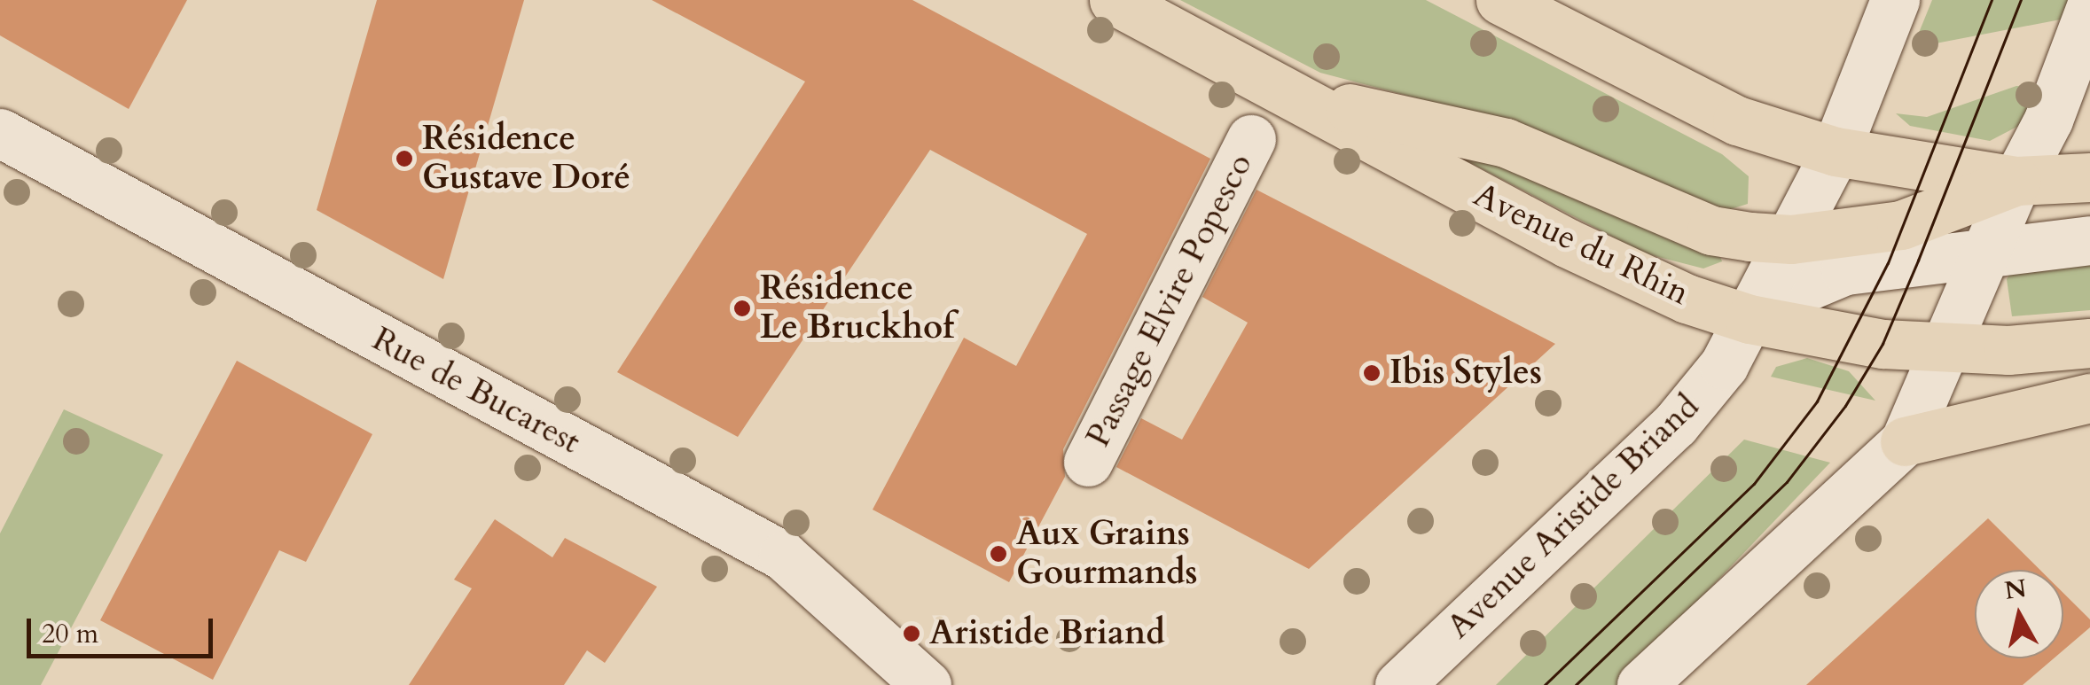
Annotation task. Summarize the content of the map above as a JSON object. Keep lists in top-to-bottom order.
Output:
{
  "streets": {
    "main road": ["Avenue du Rhin"],
    "street": ["Passage Elvire Popesco", "Rue de Bucarest", "Avenue Aristide Briand"]
  },
  "crossings": [
    ["Avenue du Rhin", "Avenue Aristide Briand"]
  ],
  "places": [
    "Résidence Gustave Doré",
    "Résidence Le Bruckhof",
    "Ibis Styles",
    "Aux Grains Gourmands",
    "Aristide Briand"
  ],
  "scale_bar": "20 m",
  "north": "top"
}
